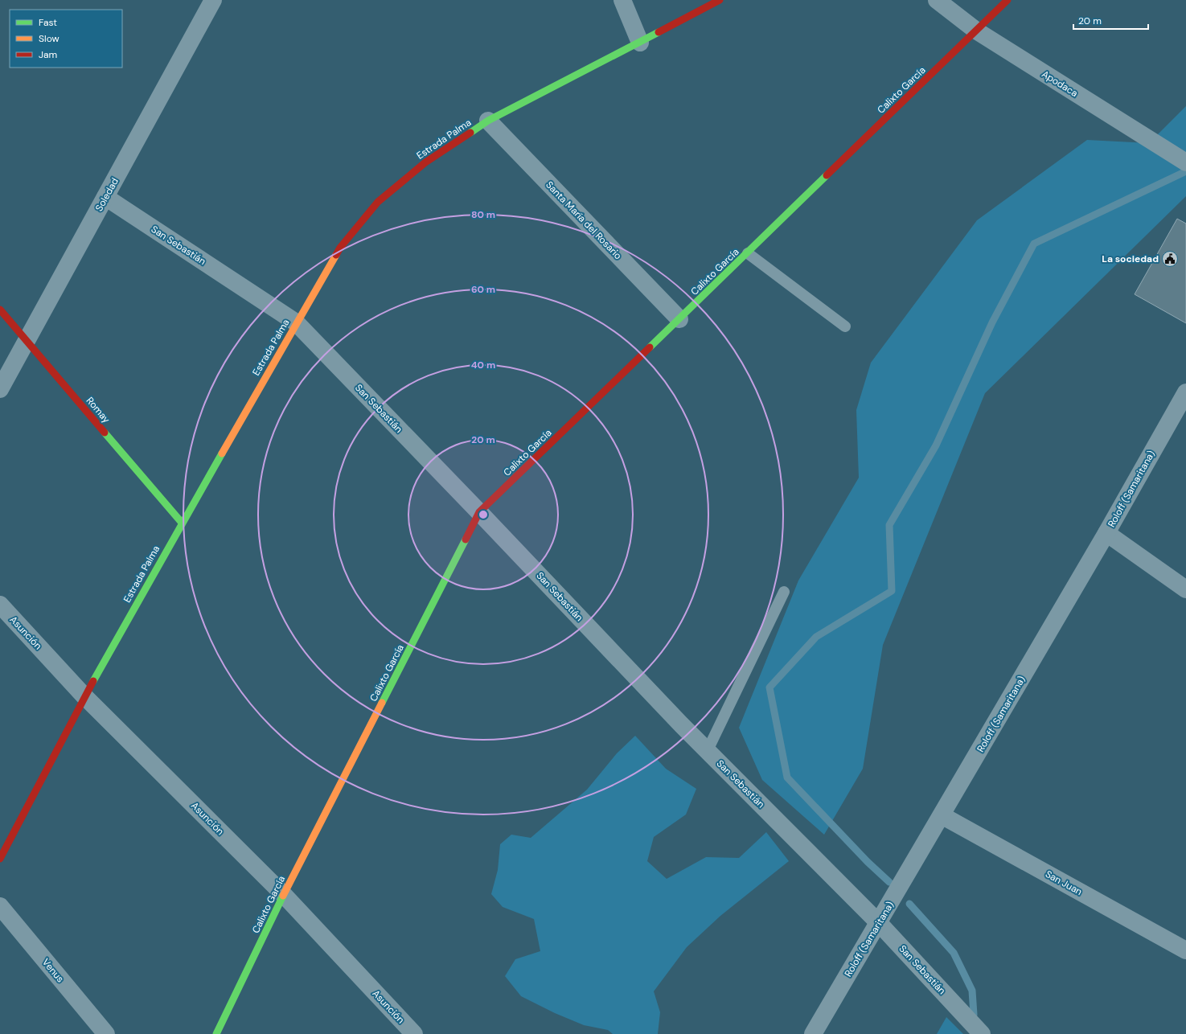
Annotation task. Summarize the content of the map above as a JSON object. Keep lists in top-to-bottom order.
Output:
{
  "streets": {
    "street": [
      "Apodaca",
      "Calixto García",
      "Estrada Palma",
      "Soledad",
      "Santa María del Rosario",
      "San Sebastián",
      "Romay",
      "Roloff (Samaritana)",
      "Asunción",
      "San Juan",
      "Venus"
    ]
  },
  "crossings": [
    ["Apodaca", "Calixto García"],
    ["Calixto García", "Santa María del Rosario"],
    ["Calixto García", "San Sebastián"],
    ["Calixto García", "Asunción"],
    ["Estrada Palma", "Santa María del Rosario"],
    ["Estrada Palma", "San Sebastián"],
    ["Estrada Palma", "Romay"],
    ["Estrada Palma", "Asunción"],
    ["Soledad", "San Sebastián"],
    ["Soledad", "Romay"],
    ["San Sebastián", "Roloff (Samaritana)"],
    ["Roloff (Samaritana)", "San Juan"]
  ],
  "places": {
    "public building": ["La sociedad"]
  },
  "legend": ["Fast", "Slow", "Jam"],
  "scale_bar": "20 m",
  "rings": [
    "80 m",
    "60 m",
    "40 m",
    "20 m"
  ]
}
